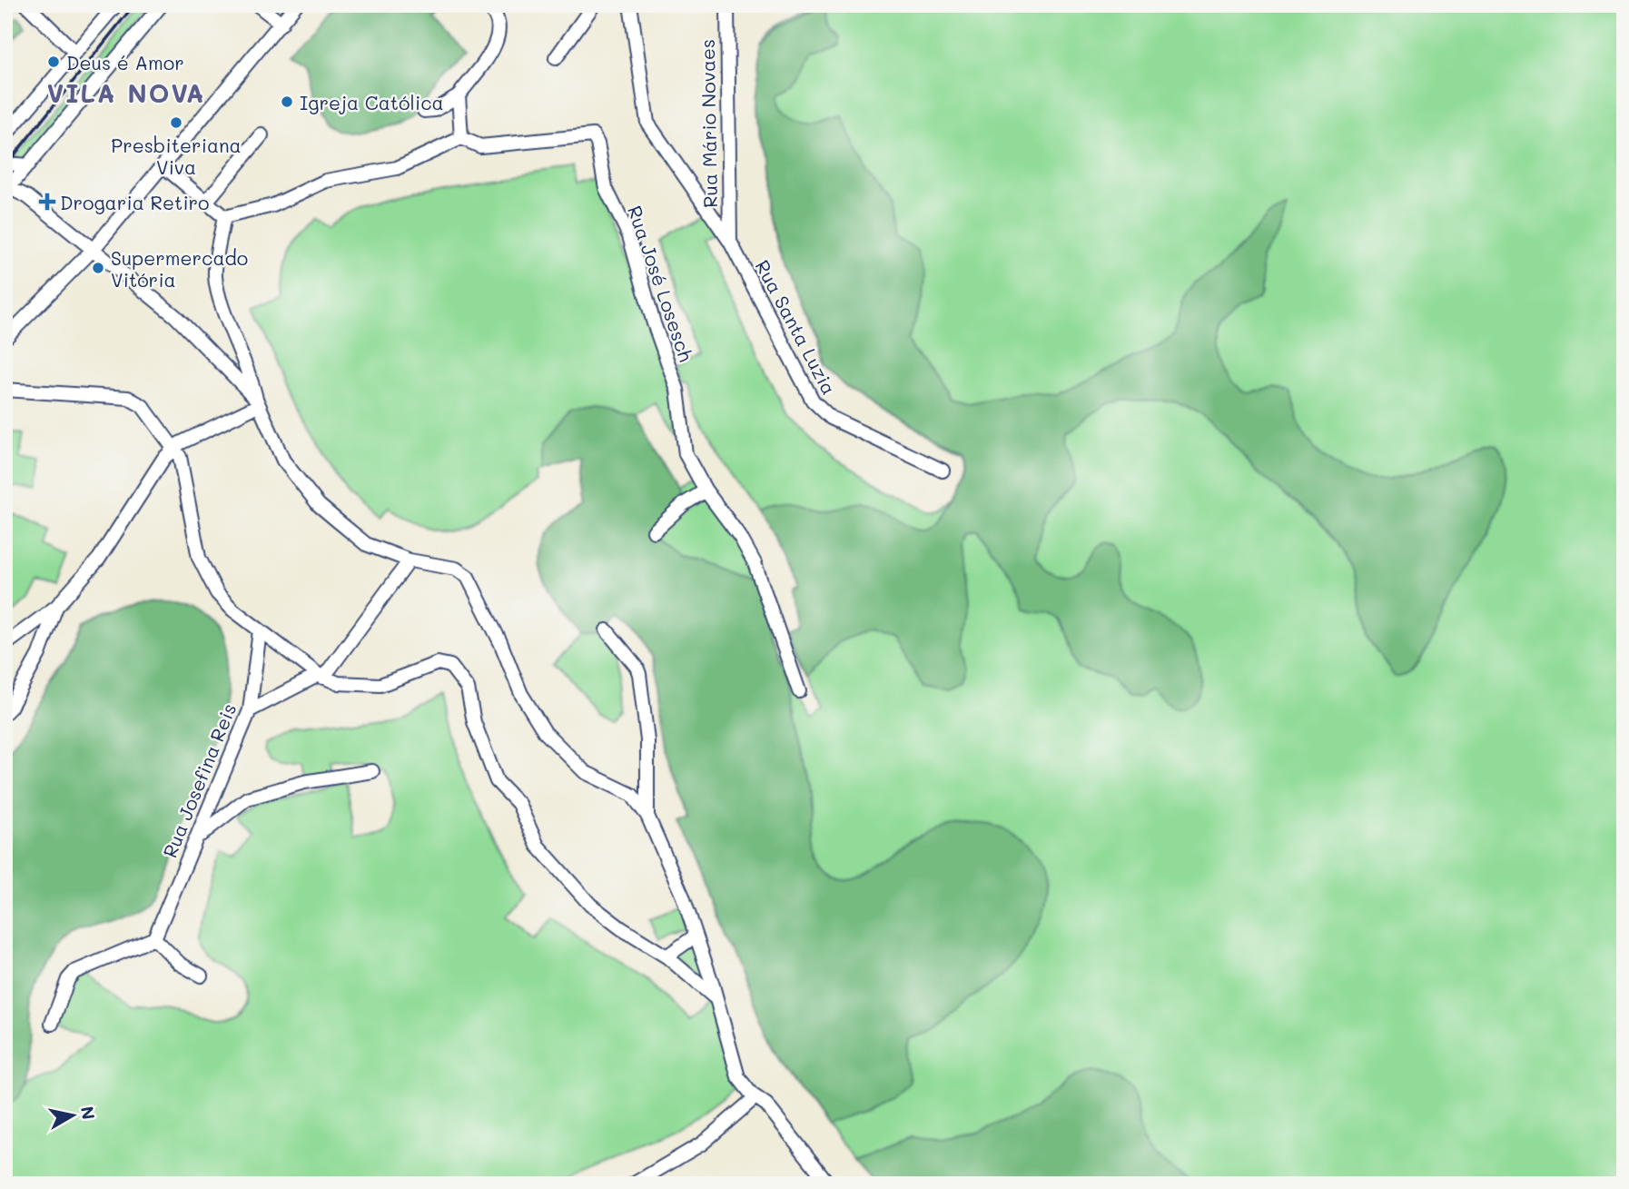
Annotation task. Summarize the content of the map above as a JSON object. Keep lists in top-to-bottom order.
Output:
{
  "streets": {
    "street": [
      "Rua Mário Novaes",
      "Rua José Losesch",
      "Rua Santa Luzia",
      "Rua Josefina Reis"
    ]
  },
  "crossings": [
    ["Rua Mário Novaes", "Rua Santa Luzia"]
  ],
  "districts": ["VILA NOVA"],
  "places": {
    "other": [
      "Deus é Amor",
      "Igreja Católica",
      "Presbiteriana Viva",
      "Supermercado Vitória"
    ],
    "health": ["Drogaria Retiro"]
  },
  "north": "right"
}
